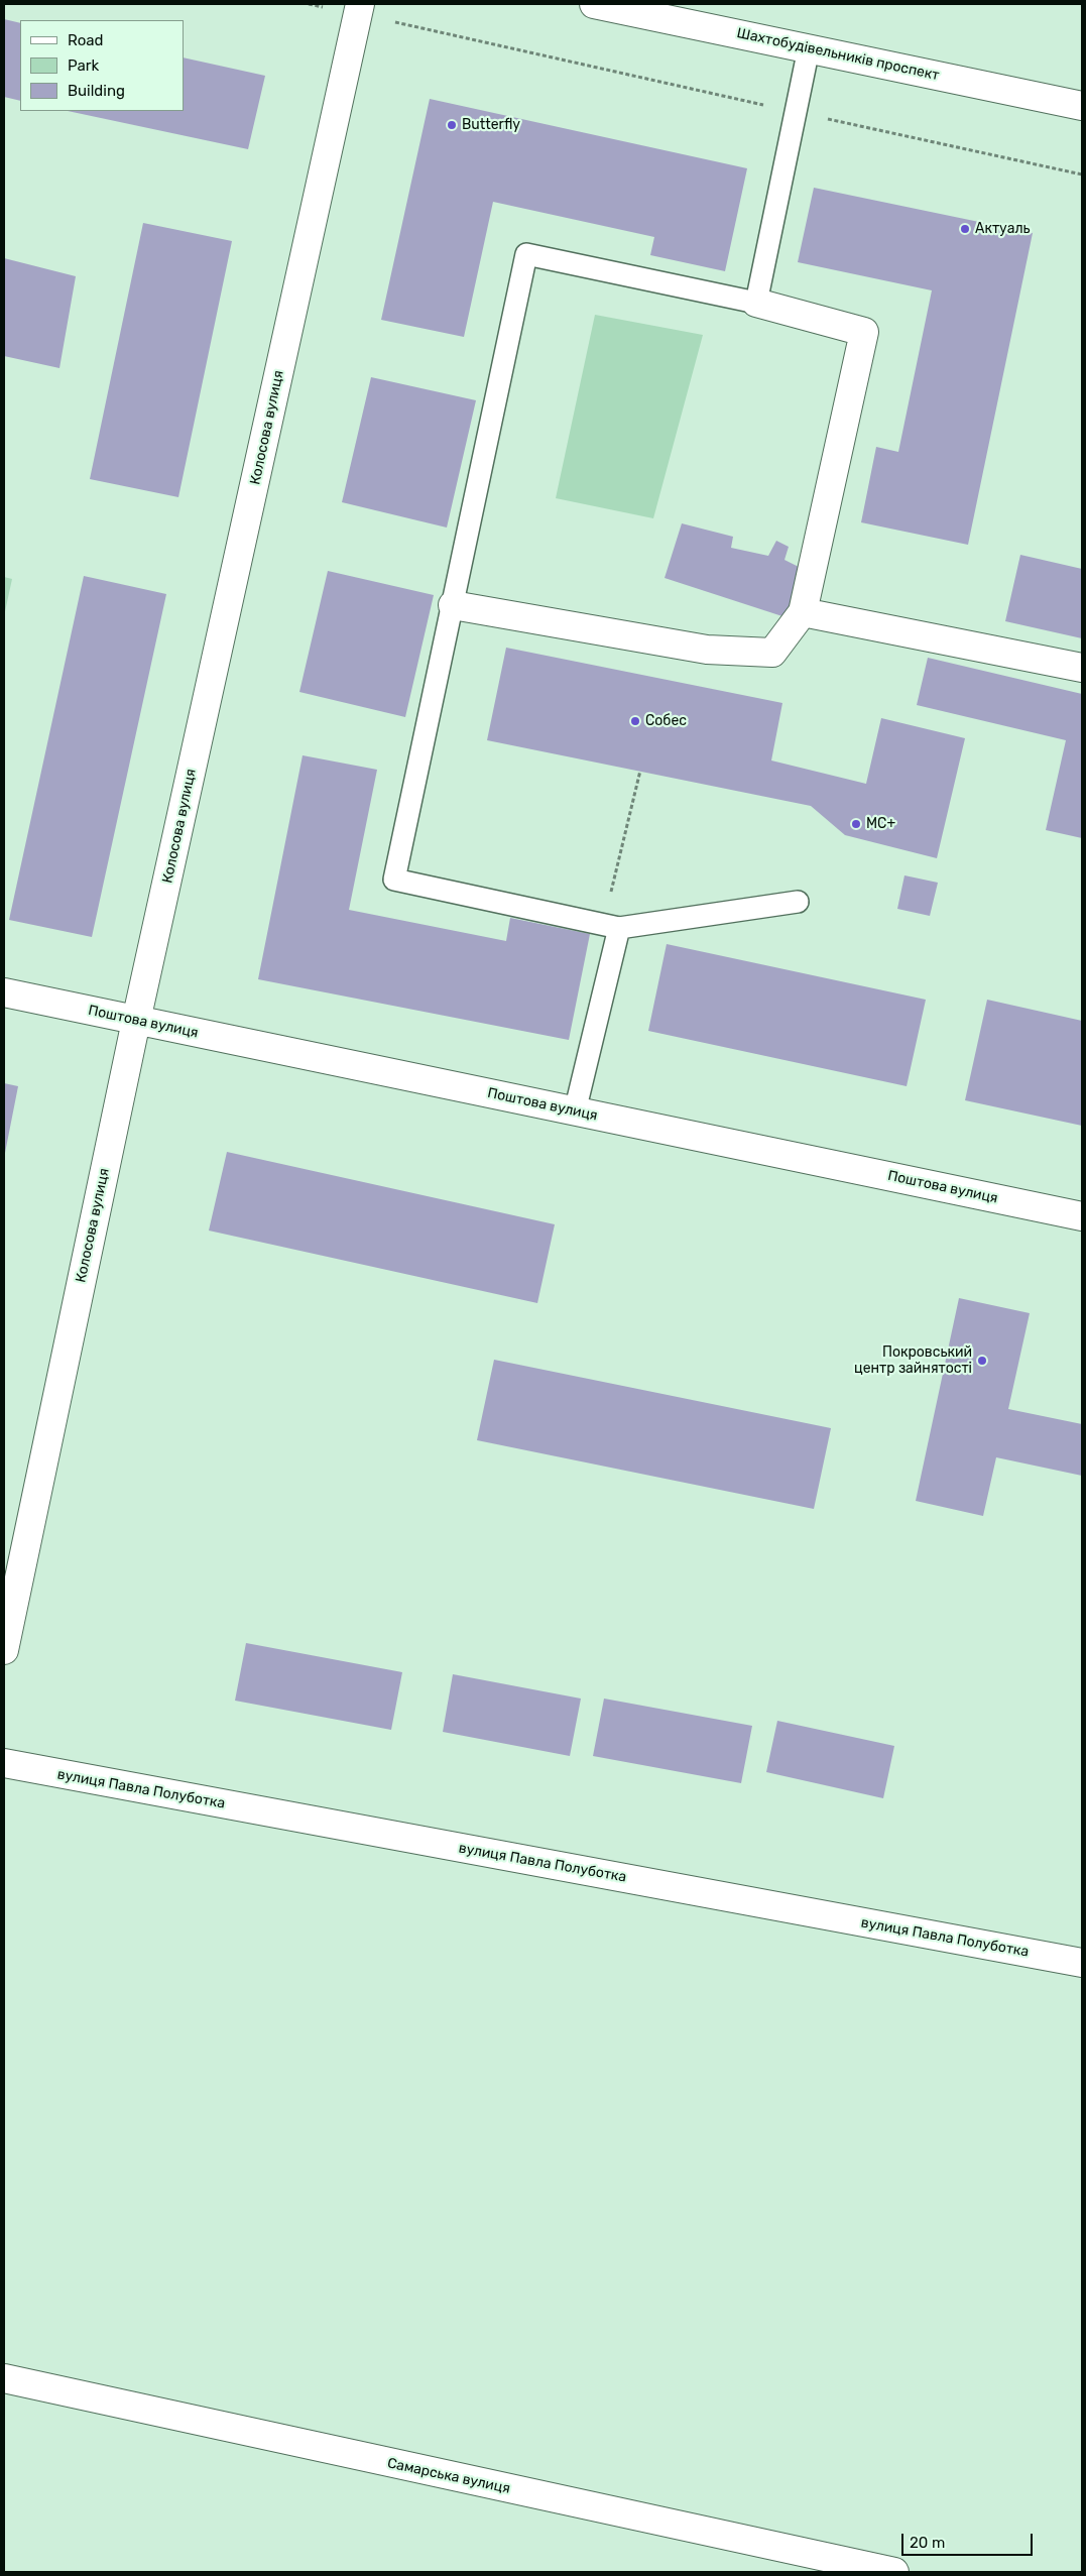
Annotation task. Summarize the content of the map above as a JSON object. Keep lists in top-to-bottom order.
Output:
{
  "streets": {
    "street": [
      "Шахтобудівельників проспект",
      "Колосова вулиця",
      "Поштова вулиця",
      "вулиця Павла Полуботка",
      "Самарська вулиця"
    ]
  },
  "crossings": [
    ["Колосова вулиця", "Поштова вулиця"]
  ],
  "places": [
    "Butterfly",
    "Актуаль",
    "Собес",
    "МС+",
    "Покровський центр зайнятості"
  ],
  "legend": ["Road", "Park", "Building"],
  "scale_bar": "20 m"
}
